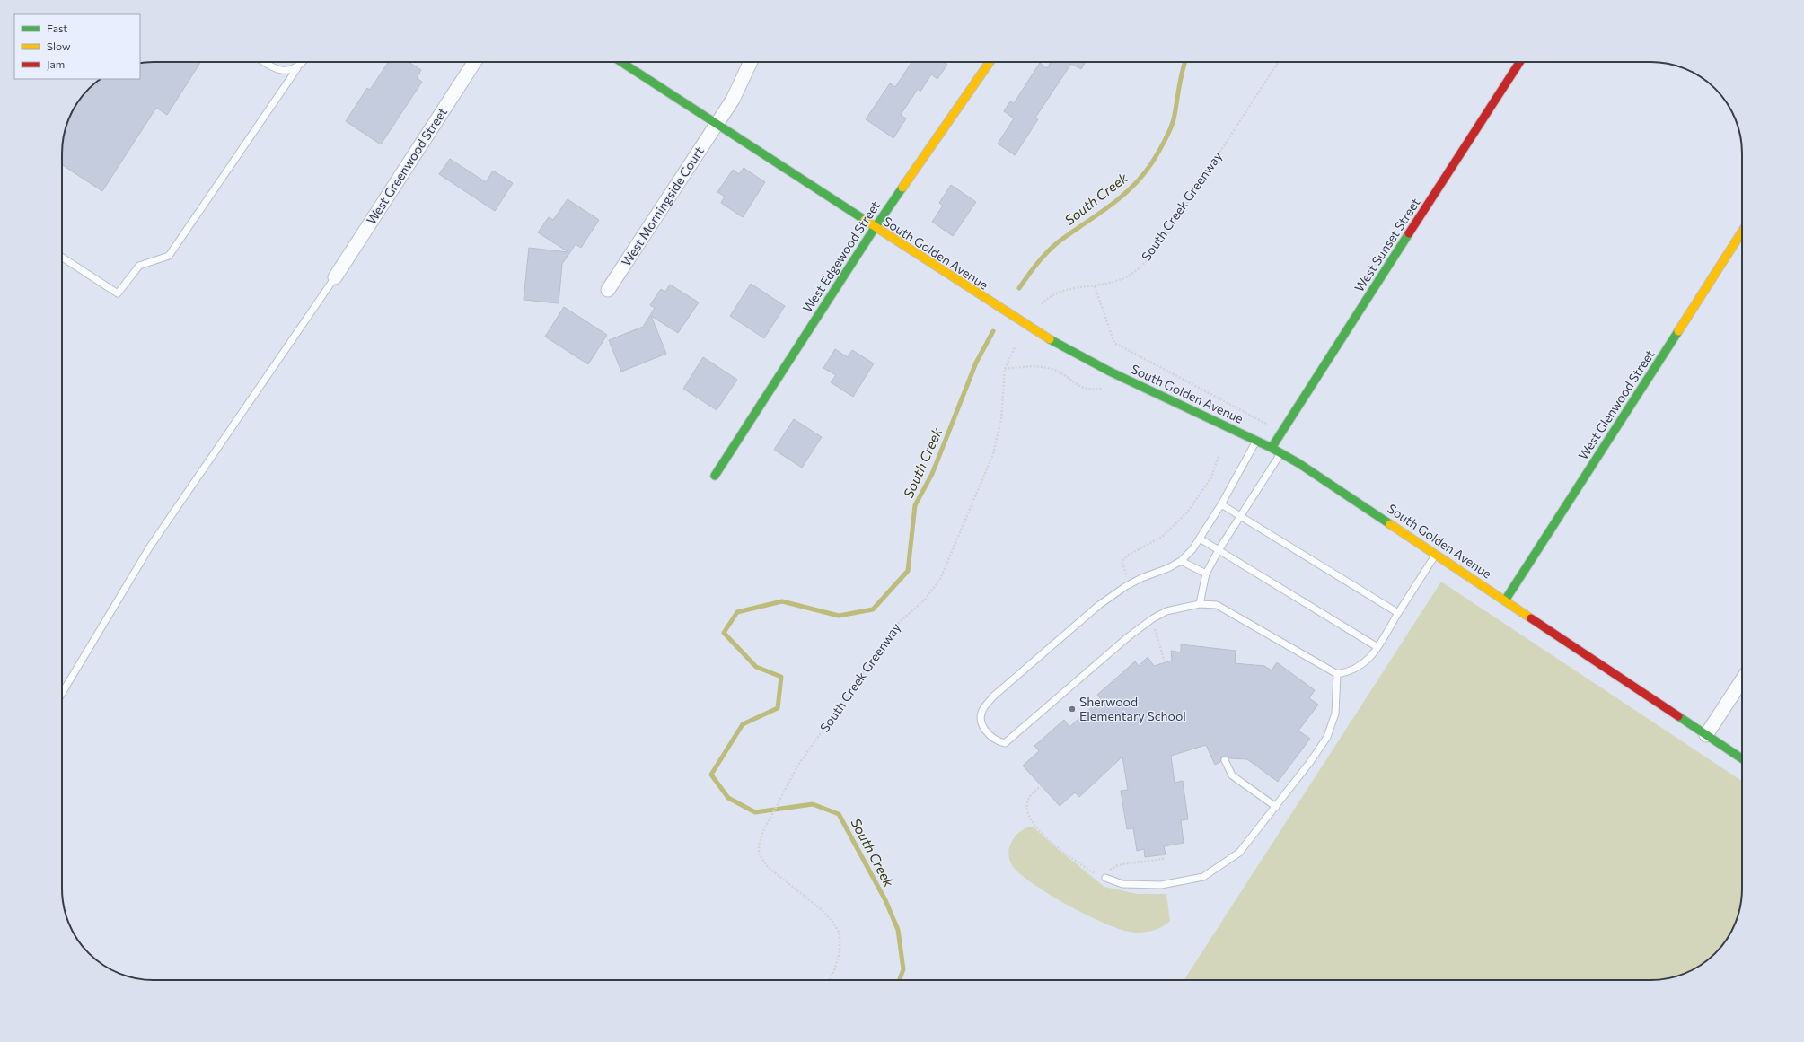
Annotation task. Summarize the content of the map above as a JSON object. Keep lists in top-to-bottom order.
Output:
{
  "streets": {
    "street": [
      "West Greenwood Street",
      "West Morningside Court",
      "West Sunset Street",
      "South Golden Avenue",
      "West Edgewood Street",
      "West Glenwood Street"
    ],
    "path": ["South Creek Greenway"]
  },
  "crossings": [
    ["West Morningside Court", "South Golden Avenue"],
    ["West Sunset Street", "South Golden Avenue"],
    ["South Golden Avenue", "West Edgewood Street"],
    ["South Golden Avenue", "West Glenwood Street"]
  ],
  "water": ["South Creek"],
  "places": ["Sherwood Elementary School"],
  "legend": ["Fast", "Slow", "Jam"]
}
